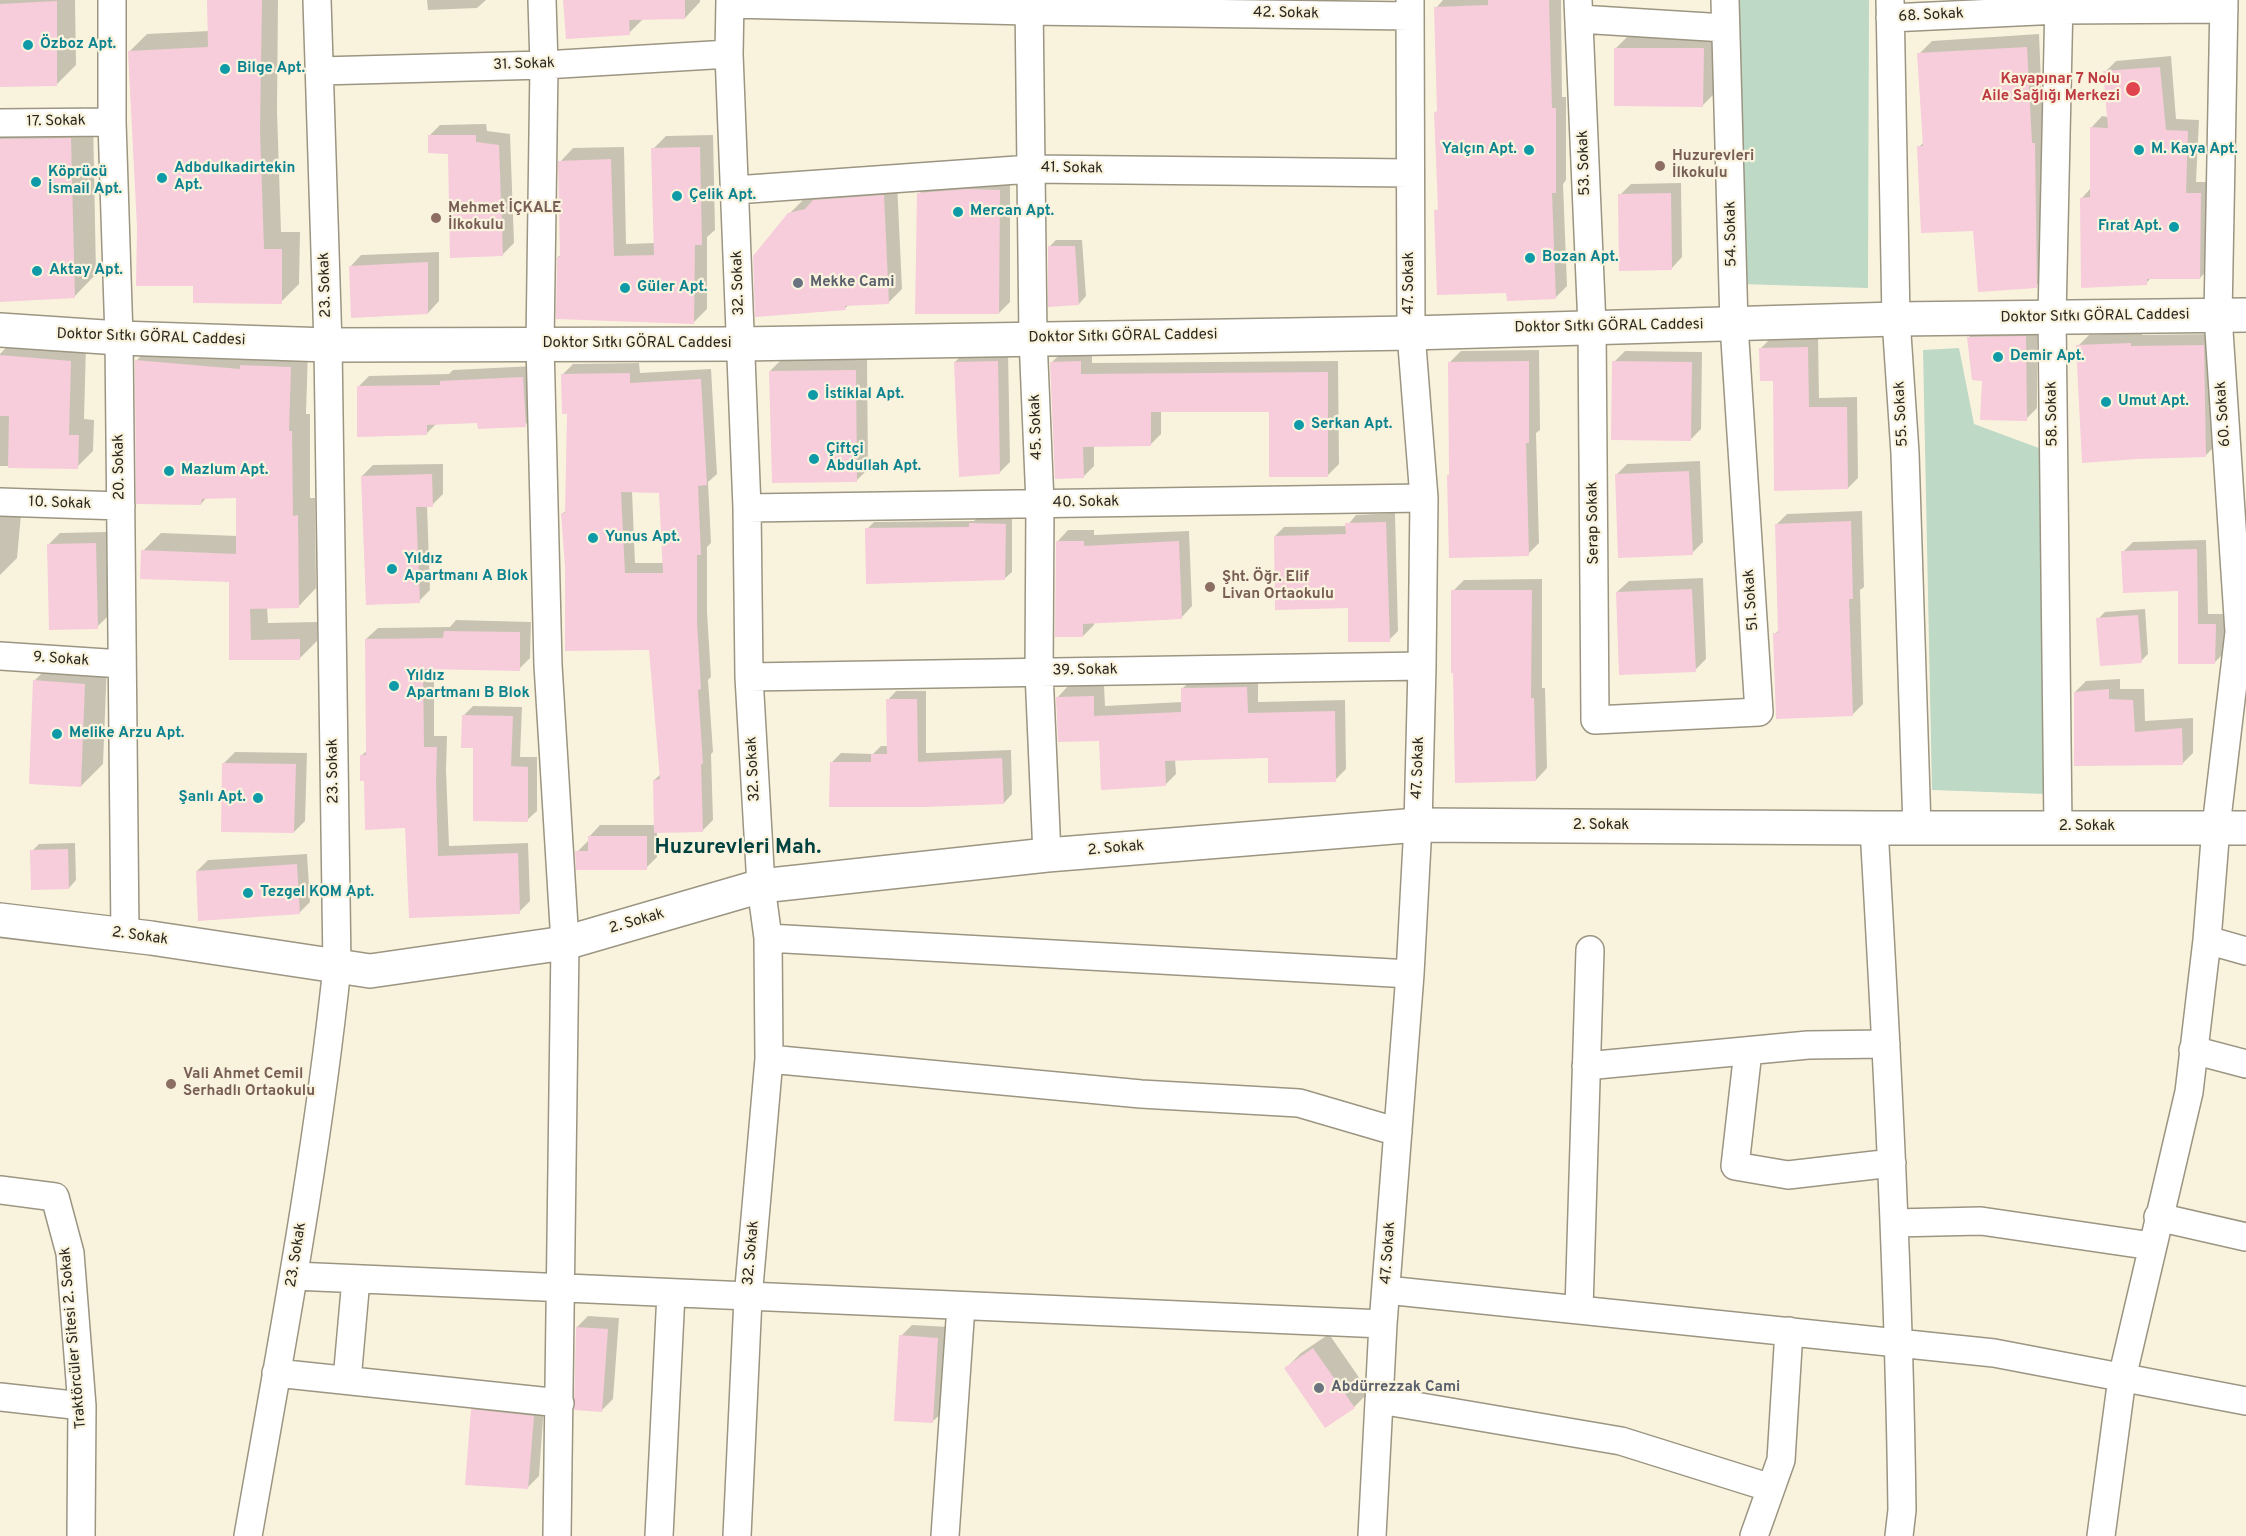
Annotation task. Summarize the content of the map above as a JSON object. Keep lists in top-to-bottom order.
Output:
{
  "streets": {
    "street": [
      "42. Sokak",
      "68. Sokak",
      "31. Sokak",
      "17. Sokak",
      "53. Sokak",
      "41. Sokak",
      "54. Sokak",
      "32. Sokak",
      "47. Sokak",
      "23. Sokak",
      "Doktor Sıtkı GÖRAL Caddesi",
      "55. Sokak",
      "58. Sokak",
      "60. Sokak",
      "45. Sokak",
      "20. Sokak",
      "40. Sokak",
      "10. Sokak",
      "Serap Sokak",
      "51. Sokak",
      "9. Sokak",
      "39. Sokak",
      "2. Sokak",
      "Traktörcüler Sitesi 2. Sokak"
    ]
  },
  "crossings": [
    ["42. Sokak", "32. Sokak"],
    ["42. Sokak", "47. Sokak"],
    ["42. Sokak", "45. Sokak"],
    ["68. Sokak", "55. Sokak"],
    ["68. Sokak", "58. Sokak"],
    ["68. Sokak", "60. Sokak"],
    ["31. Sokak", "32. Sokak"],
    ["31. Sokak", "23. Sokak"],
    ["17. Sokak", "20. Sokak"],
    ["53. Sokak", "Doktor Sıtkı GÖRAL Caddesi"],
    ["53. Sokak", "Serap Sokak"],
    ["41. Sokak", "32. Sokak"],
    ["41. Sokak", "47. Sokak"],
    ["41. Sokak", "45. Sokak"],
    ["54. Sokak", "Doktor Sıtkı GÖRAL Caddesi"],
    ["54. Sokak", "51. Sokak"],
    ["32. Sokak", "Doktor Sıtkı GÖRAL Caddesi"],
    ["32. Sokak", "40. Sokak"],
    ["32. Sokak", "39. Sokak"],
    ["32. Sokak", "2. Sokak"],
    ["47. Sokak", "Doktor Sıtkı GÖRAL Caddesi"],
    ["47. Sokak", "40. Sokak"],
    ["47. Sokak", "39. Sokak"],
    ["47. Sokak", "2. Sokak"],
    ["23. Sokak", "Doktor Sıtkı GÖRAL Caddesi"],
    ["23. Sokak", "2. Sokak"],
    ["Doktor Sıtkı GÖRAL Caddesi", "55. Sokak"],
    ["Doktor Sıtkı GÖRAL Caddesi", "58. Sokak"],
    ["Doktor Sıtkı GÖRAL Caddesi", "60. Sokak"],
    ["Doktor Sıtkı GÖRAL Caddesi", "45. Sokak"],
    ["Doktor Sıtkı GÖRAL Caddesi", "20. Sokak"],
    ["Doktor Sıtkı GÖRAL Caddesi", "Serap Sokak"],
    ["Doktor Sıtkı GÖRAL Caddesi", "51. Sokak"],
    ["55. Sokak", "2. Sokak"],
    ["58. Sokak", "2. Sokak"],
    ["60. Sokak", "2. Sokak"],
    ["45. Sokak", "40. Sokak"],
    ["45. Sokak", "39. Sokak"],
    ["45. Sokak", "2. Sokak"],
    ["20. Sokak", "10. Sokak"],
    ["20. Sokak", "9. Sokak"],
    ["20. Sokak", "2. Sokak"],
    ["Serap Sokak", "51. Sokak"]
  ],
  "districts": ["Huzurevleri Mah."],
  "places": [
    "Özboz Apt.",
    "Bilge Apt.",
    "Kayapınar 7 Nolu Aile Sağlığı Merkezi",
    "Yalçın Apt.",
    "M. Kaya Apt.",
    "Huzurevleri İlkokulu",
    "Adbdulkadirtekin Apt.",
    "Köprücü İsmail Apt.",
    "Çelik Apt.",
    "Mercan Apt.",
    "Mehmet İÇKALE İlkokulu",
    "Fırat Apt.",
    "Bozan Apt.",
    "Aktay Apt.",
    "Mekke Cami",
    "Güler Apt.",
    "Demir Apt.",
    "İstiklal Apt.",
    "Umut Apt.",
    "Serkan Apt.",
    "Çiftçi Abdullah Apt.",
    "Mazlum Apt.",
    "Yunus Apt.",
    "Yıldız Apartmanı A Blok",
    "Şht. Öğr. Elif Livan Ortaokulu",
    "Yıldız Apartmanı B Blok",
    "Melike Arzu Apt.",
    "Şanlı Apt.",
    "Tezgel KOM Apt.",
    "Vali Ahmet Cemil Serhadlı Ortaokulu",
    "Abdürrezzak Cami"
  ]
}
